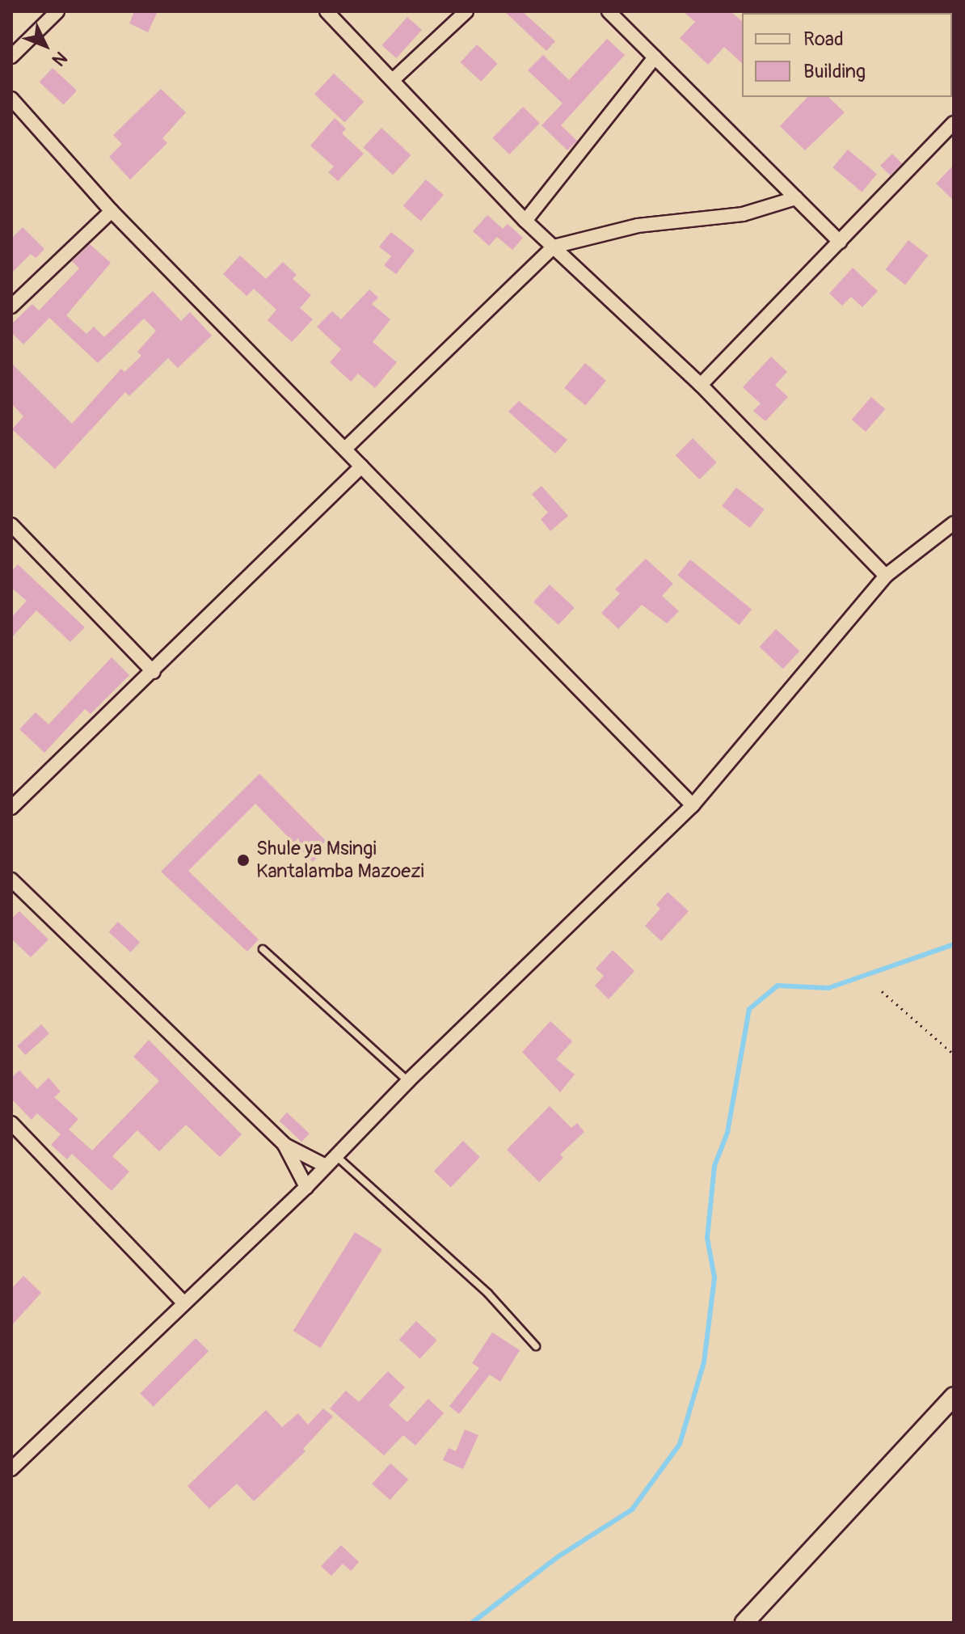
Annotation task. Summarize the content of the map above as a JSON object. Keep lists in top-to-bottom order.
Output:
{
  "places": ["Shule ya Msingi Kantalamba Mazoezi"],
  "legend": ["Road", "Building"],
  "north": "bottom right"
}
